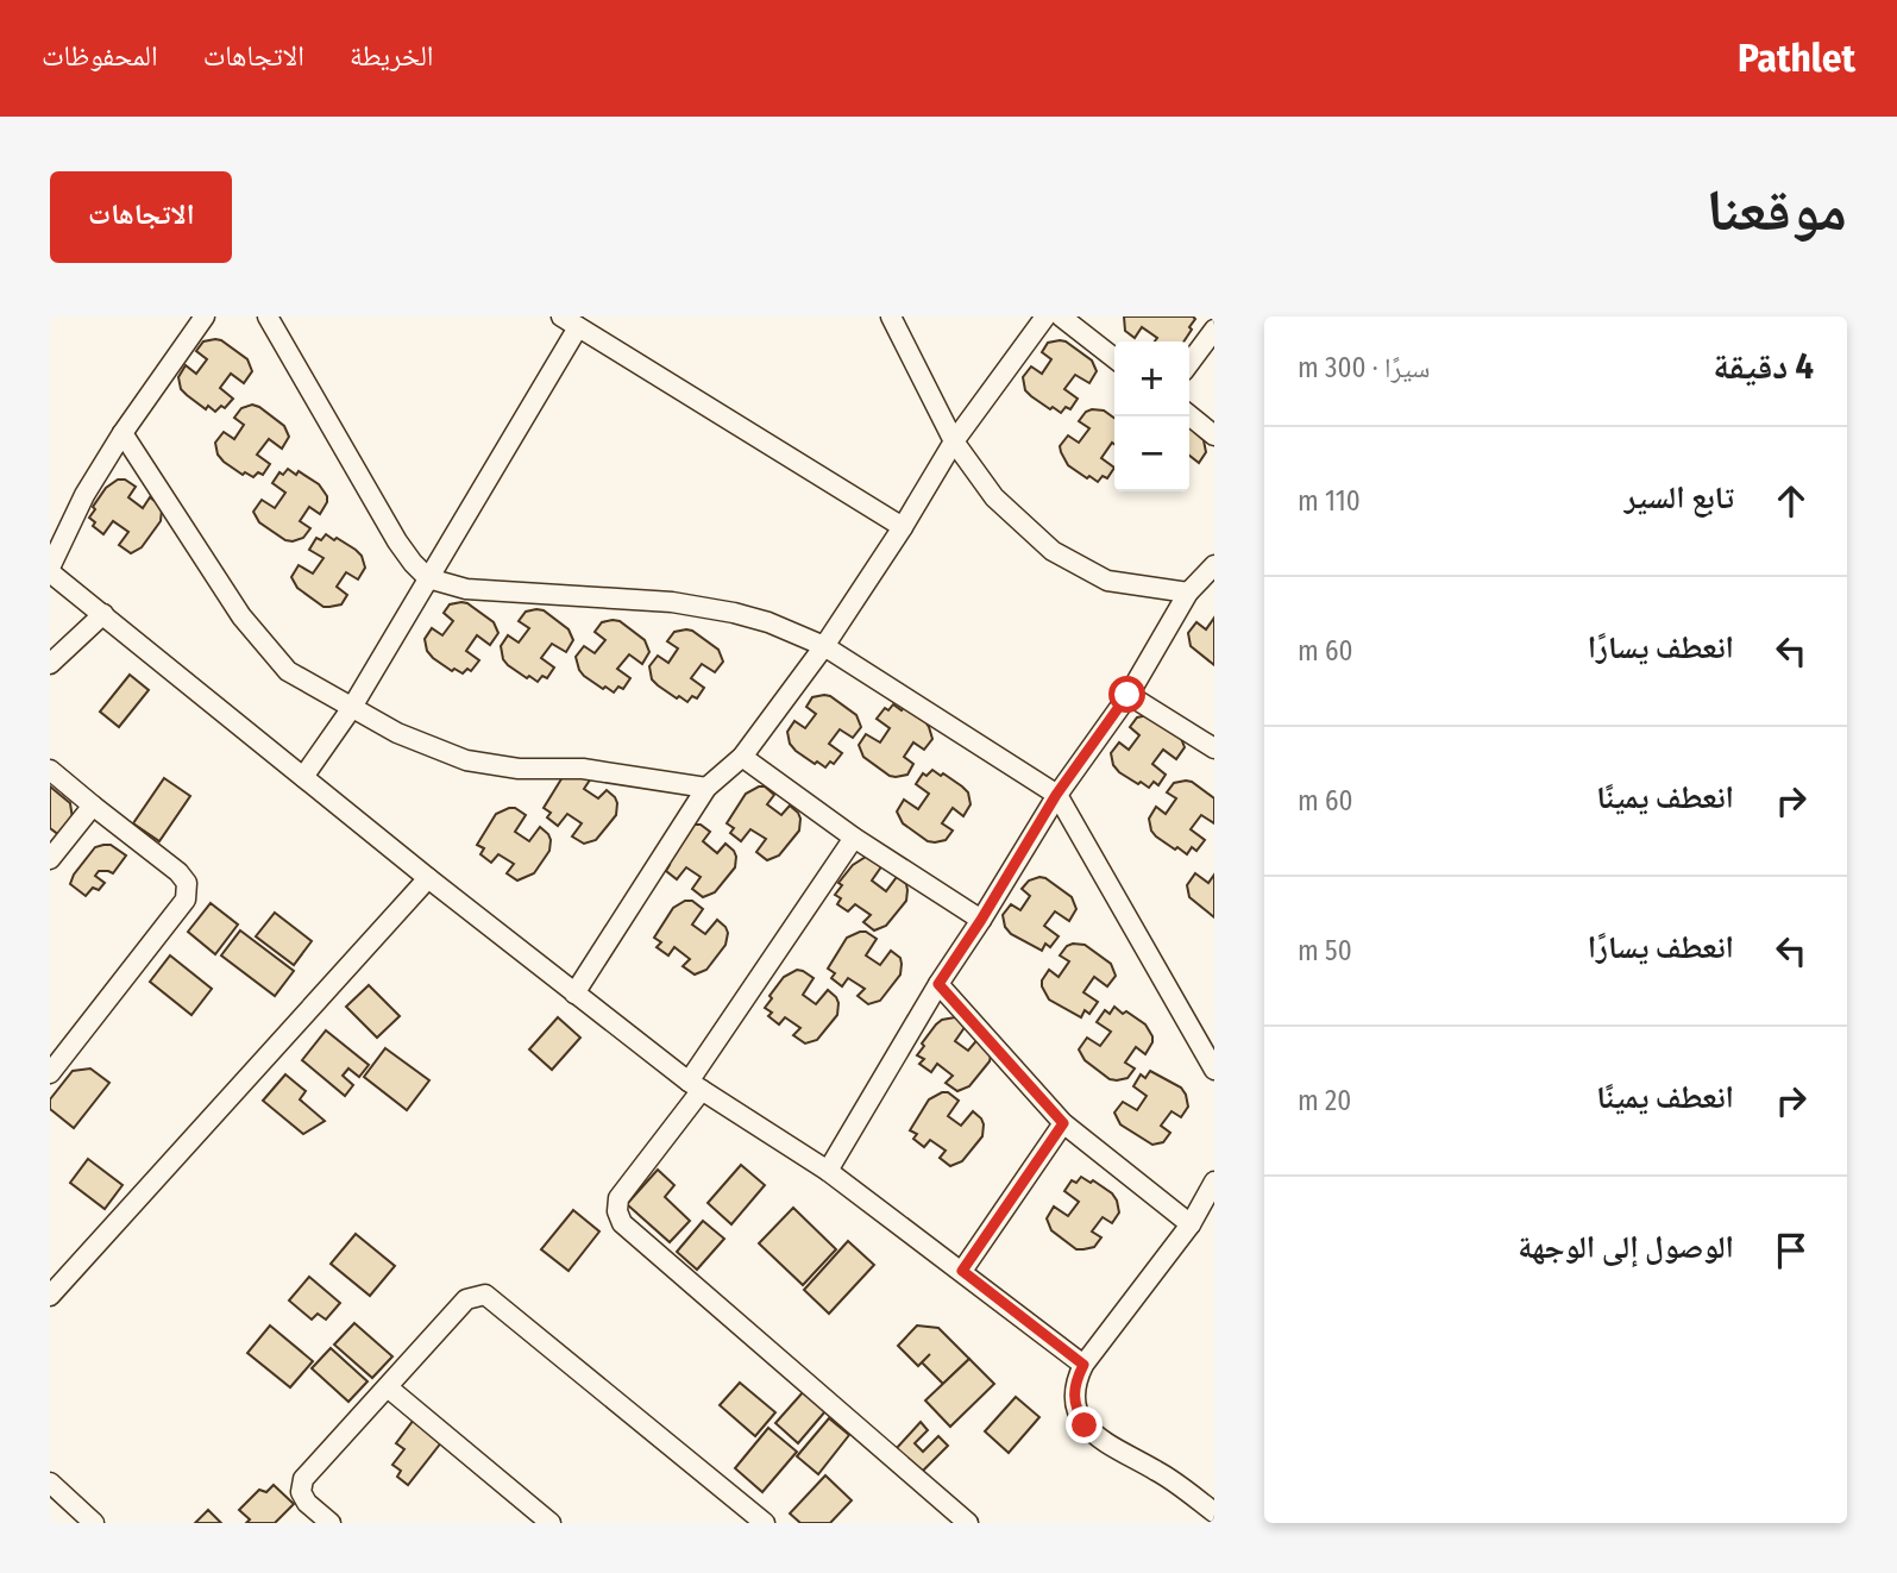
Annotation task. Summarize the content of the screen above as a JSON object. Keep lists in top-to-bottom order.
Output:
{
  "page": {
    "header": "Pathlet",
    "nav": ["الخريطة", "الاتجاهات", "المحفوظات"],
    "title": "موقعنا",
    "buttons": "الاتجاهات",
    "heading": ["4 دقيقة", "سيرًا · 300 m"],
    "map_buttons": ["+", "−"],
    "list": [
      ["تابع السير", "110 m"],
      ["انعطف يسارًا", "60 m"],
      ["انعطف يمينًا", "60 m"],
      ["انعطف يسارًا", "50 m"],
      ["انعطف يمينًا", "20 m"],
      "الوصول إلى الوجهة"
    ]
  }
}
